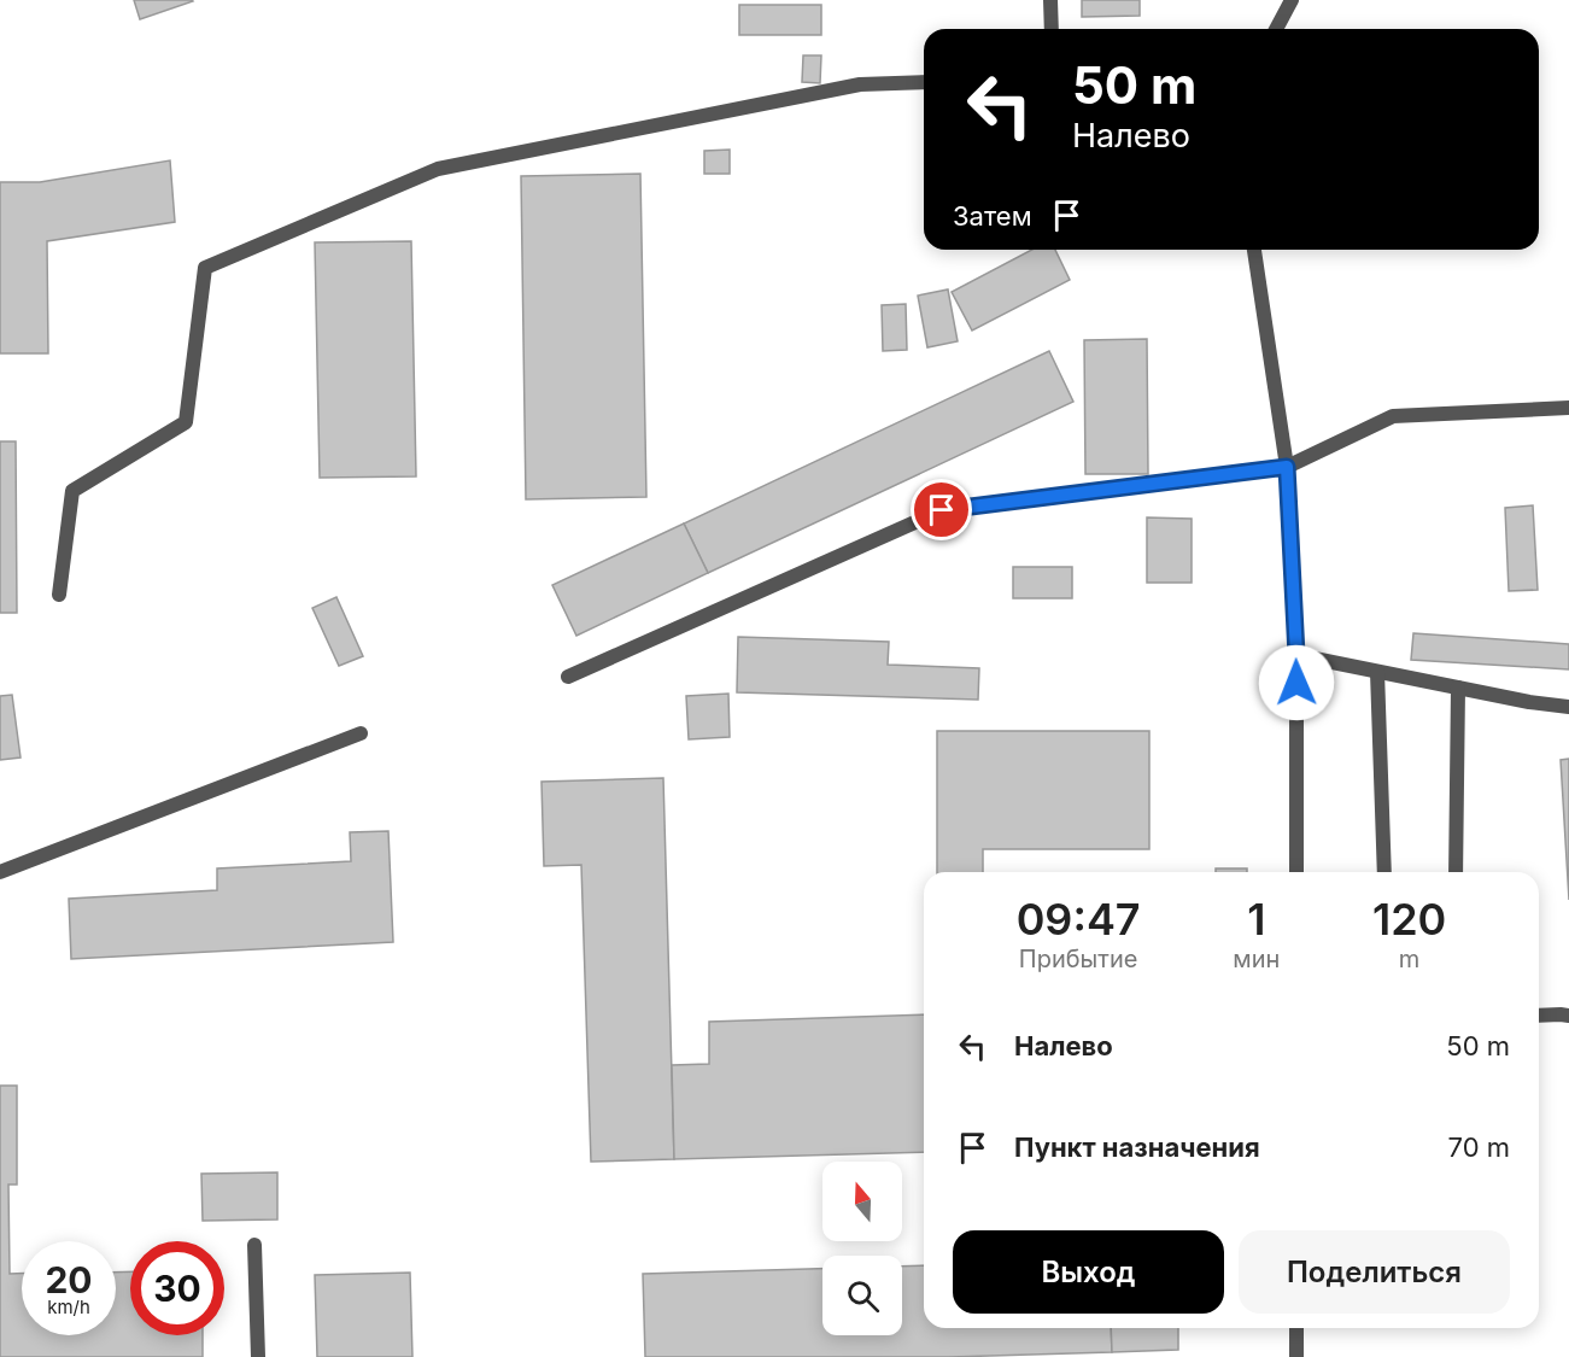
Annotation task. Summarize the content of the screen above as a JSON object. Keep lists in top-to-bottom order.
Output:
{
  "north": "top",
  "page": {
    "turn": ["50 m", "Налево"],
    "then": "Затем",
    "eta": [
      "09:47",
      "Прибытие",
      "1",
      "мин",
      "120",
      "m"
    ],
    "list": [
      {
        "name": "Налево",
        "value": "50 m"
      },
      {
        "name": "Пункт назначения",
        "value": "70 m"
      }
    ],
    "buttons": ["Выход", "Поделиться"],
    "speed": "20 km/h",
    "limit": "30"
  }
}
